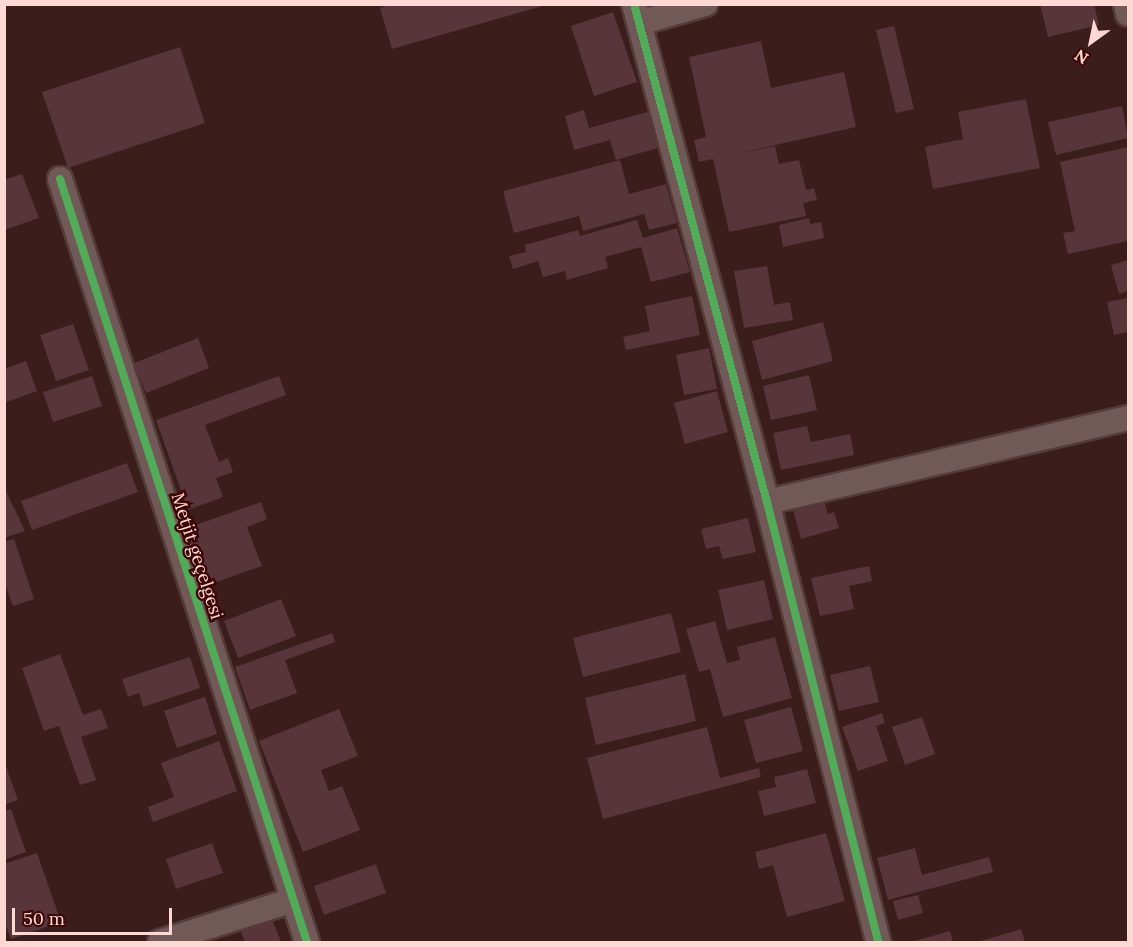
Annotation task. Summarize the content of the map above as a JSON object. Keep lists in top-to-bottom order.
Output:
{
  "streets": {
    "street": ["Metjit geçelgesi"]
  },
  "scale_bar": "50 m",
  "north": "bottom left"
}
